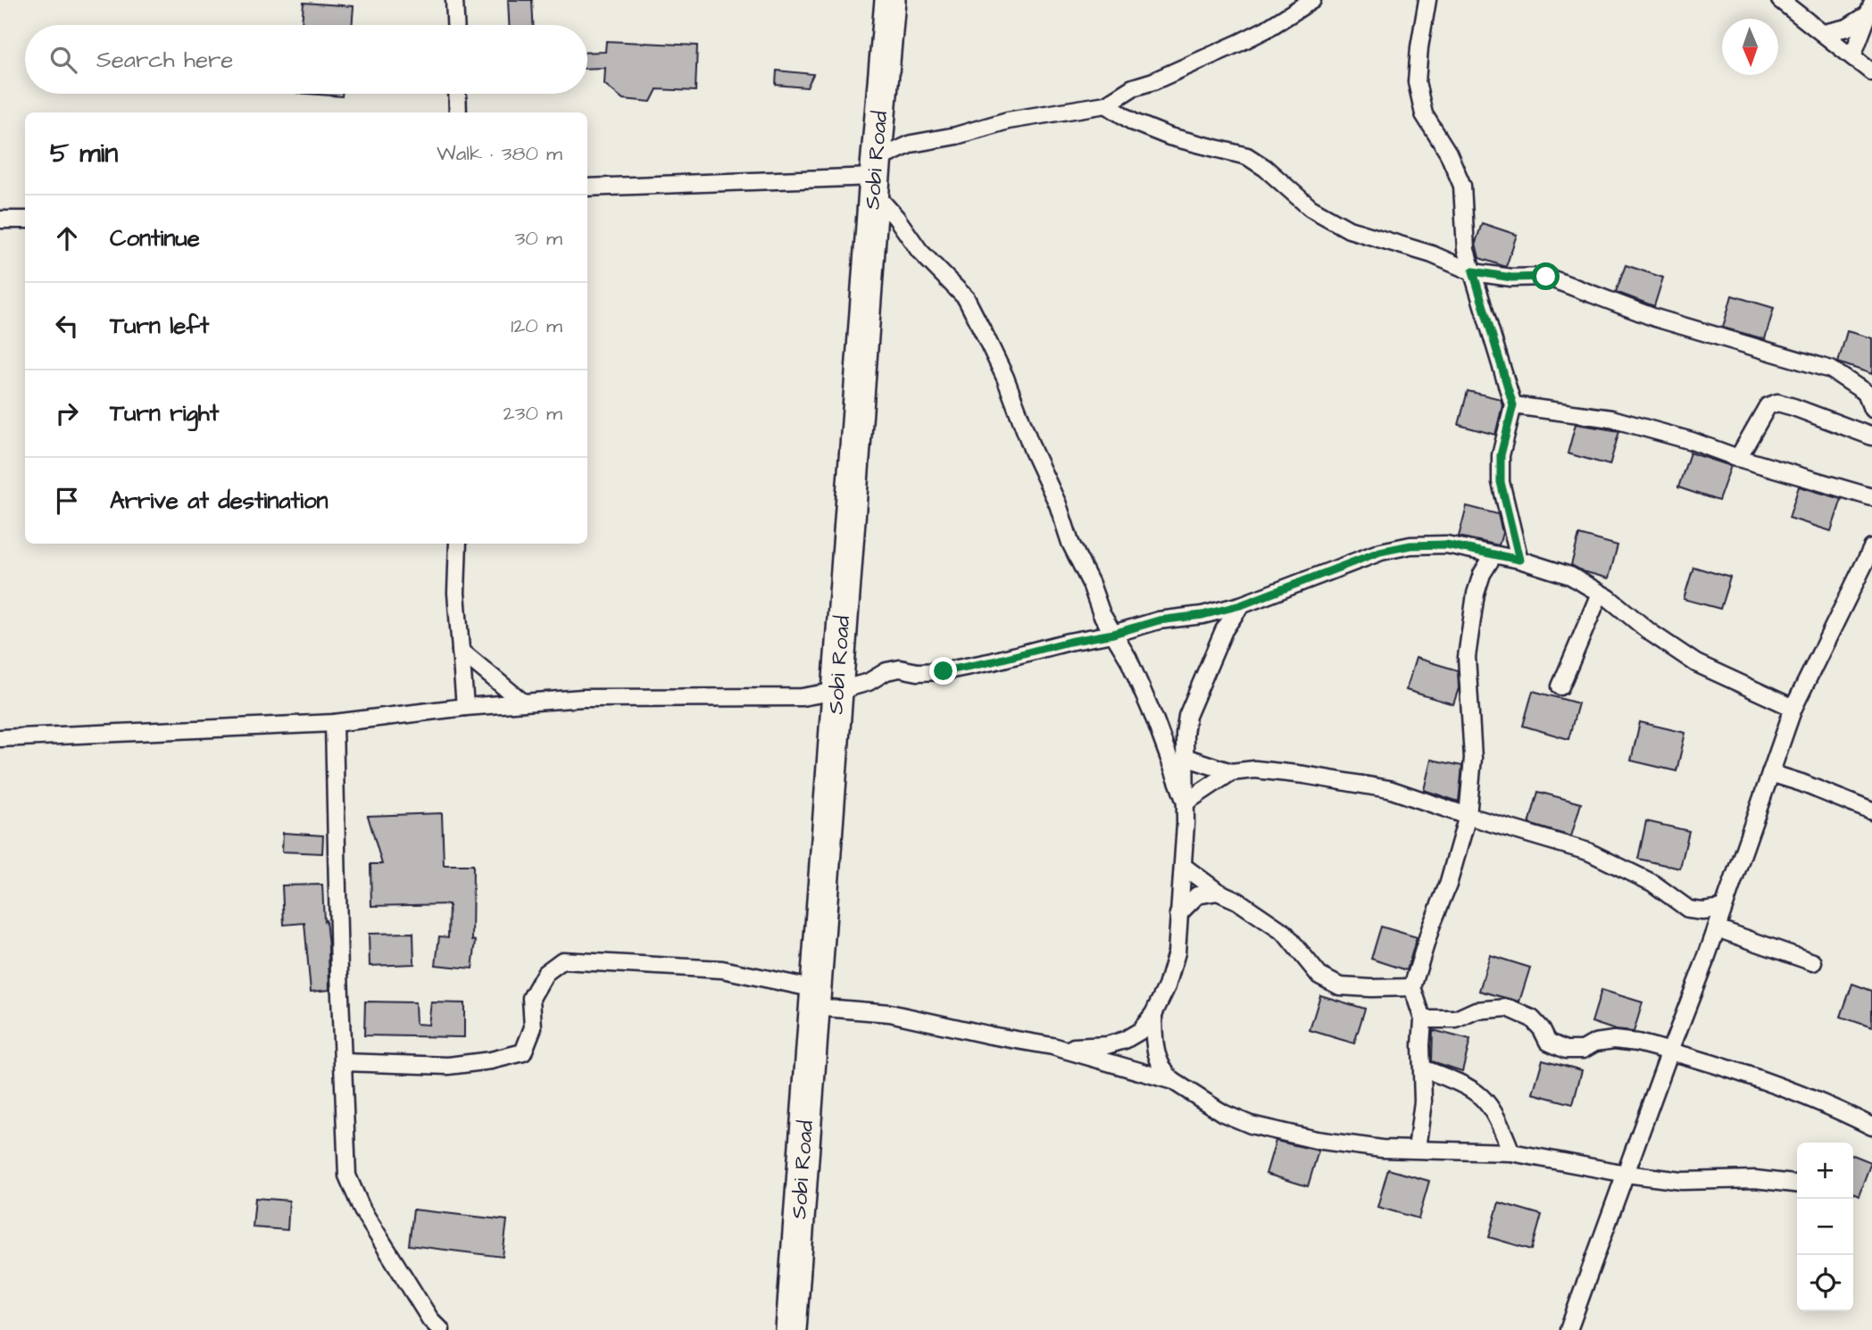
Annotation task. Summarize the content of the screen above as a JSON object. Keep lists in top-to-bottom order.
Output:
{
  "streets": {
    "highway": ["Sobi Road"]
  },
  "north": "bottom",
  "page": {
    "search": "Search here",
    "heading": ["5 min", "Walk · 380 m"],
    "list": [
      ["Continue", "30 m"],
      ["Turn left", "120 m"],
      ["Turn right", "230 m"],
      "Arrive at destination"
    ],
    "map_buttons": ["+", "−"]
  }
}
